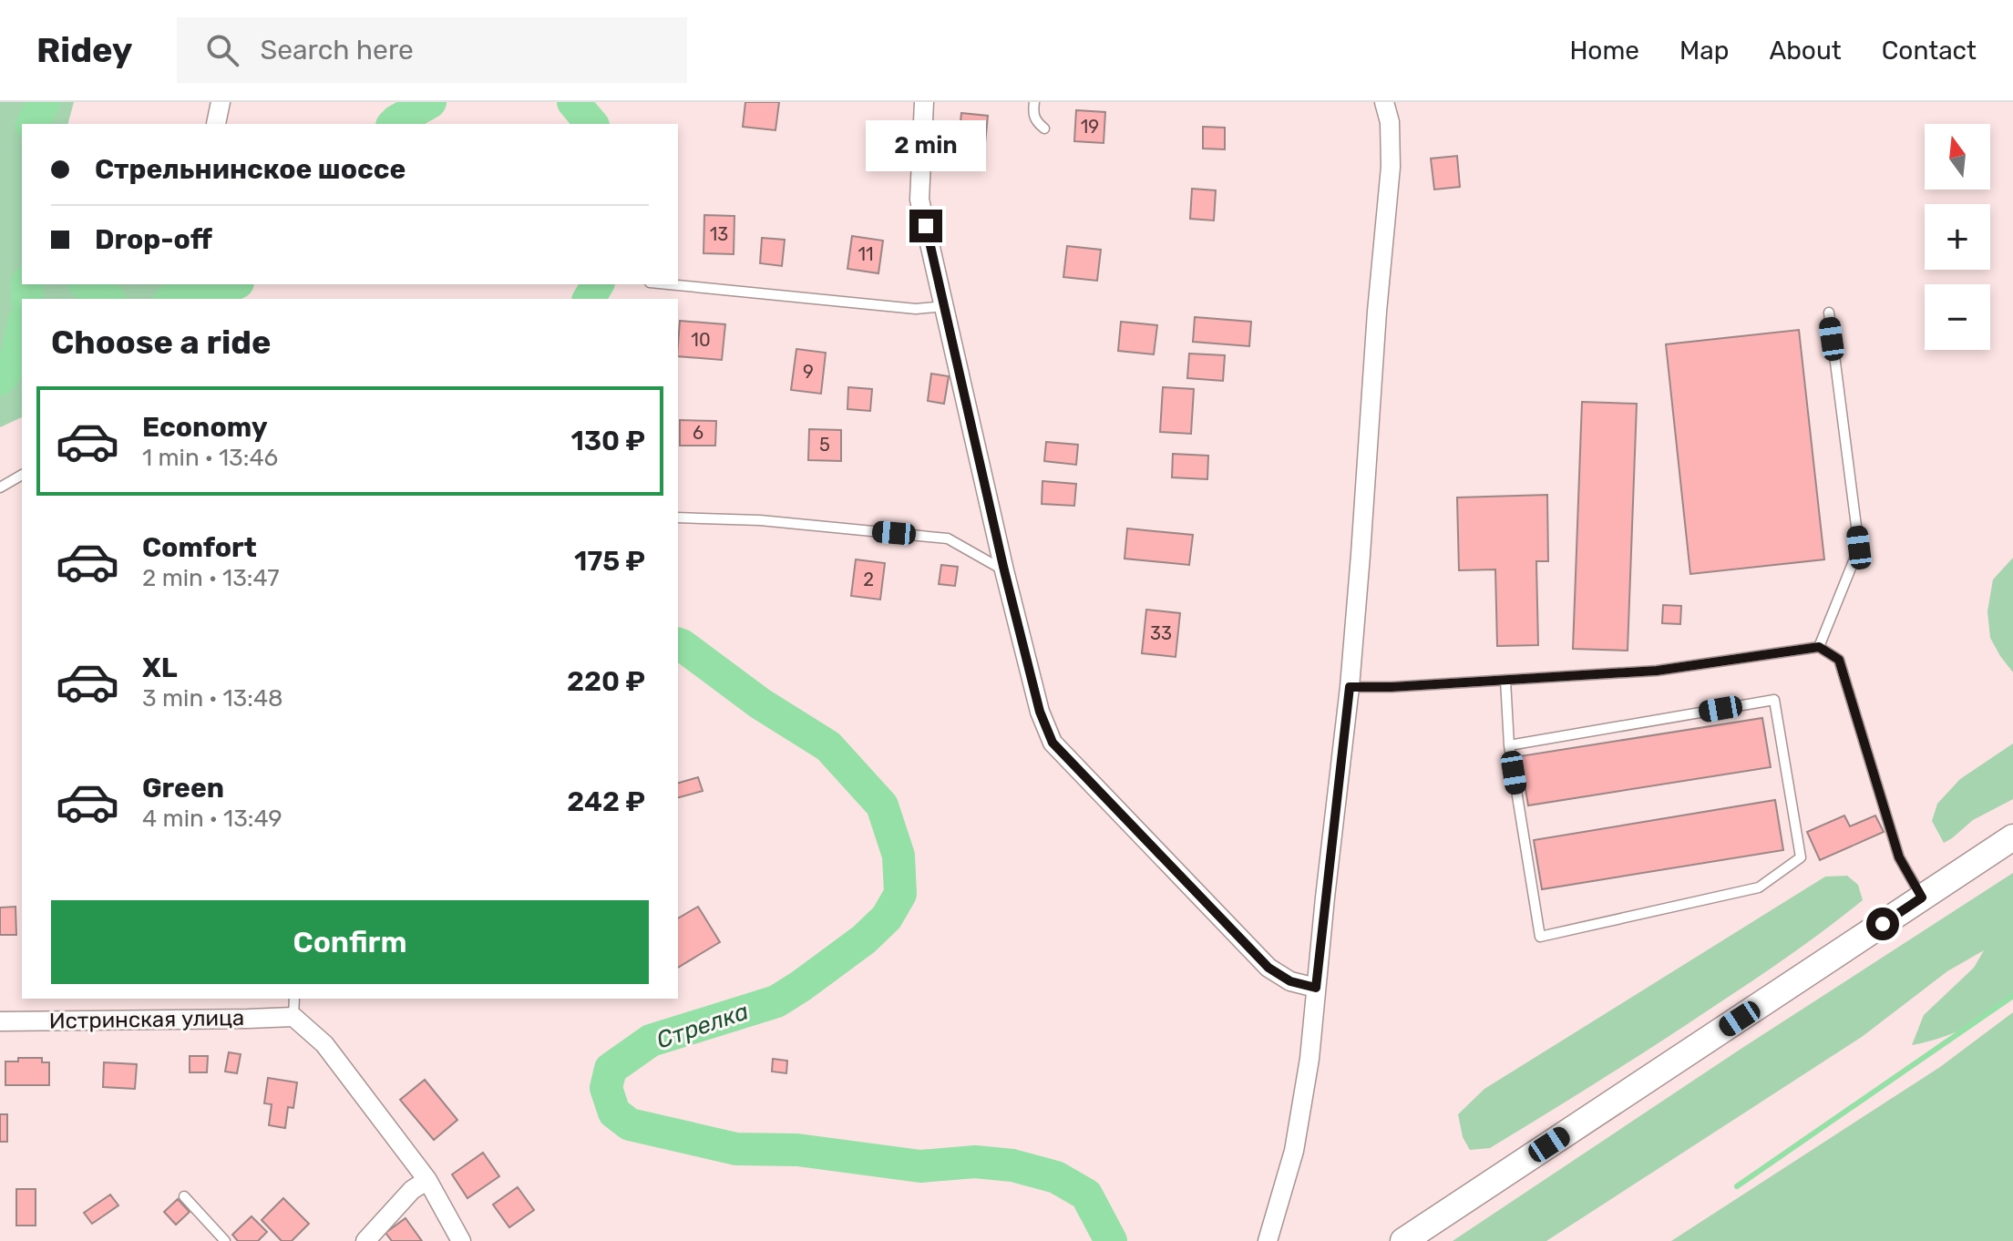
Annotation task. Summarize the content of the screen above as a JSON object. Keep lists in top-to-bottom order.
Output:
{
  "streets": {
    "street": ["Истринская улица"]
  },
  "water": ["Стрелка"],
  "house_numbers": [
    "19",
    "13",
    "11",
    "10",
    "9",
    "6",
    "5",
    "2",
    "33"
  ],
  "north": "top",
  "page": {
    "header": "Ridey",
    "search": "Search here",
    "nav": [
      "Home",
      "Map",
      "About",
      "Contact"
    ],
    "bubble": "2 min",
    "map_buttons": ["+", "−"],
    "banner": ["Стрельнинское шоссе", "Drop-off"],
    "heading": "Choose a ride",
    "list": [
      {
        "name": "Economy",
        "note": "1 min · 13:46",
        "value": "130 ₽"
      },
      {
        "name": "Comfort",
        "note": "2 min · 13:47",
        "value": "175 ₽"
      },
      {
        "name": "XL",
        "note": "3 min · 13:48",
        "value": "220 ₽"
      },
      {
        "name": "Green",
        "note": "4 min · 13:49",
        "value": "242 ₽"
      }
    ],
    "buttons": "Confirm"
  }
}
